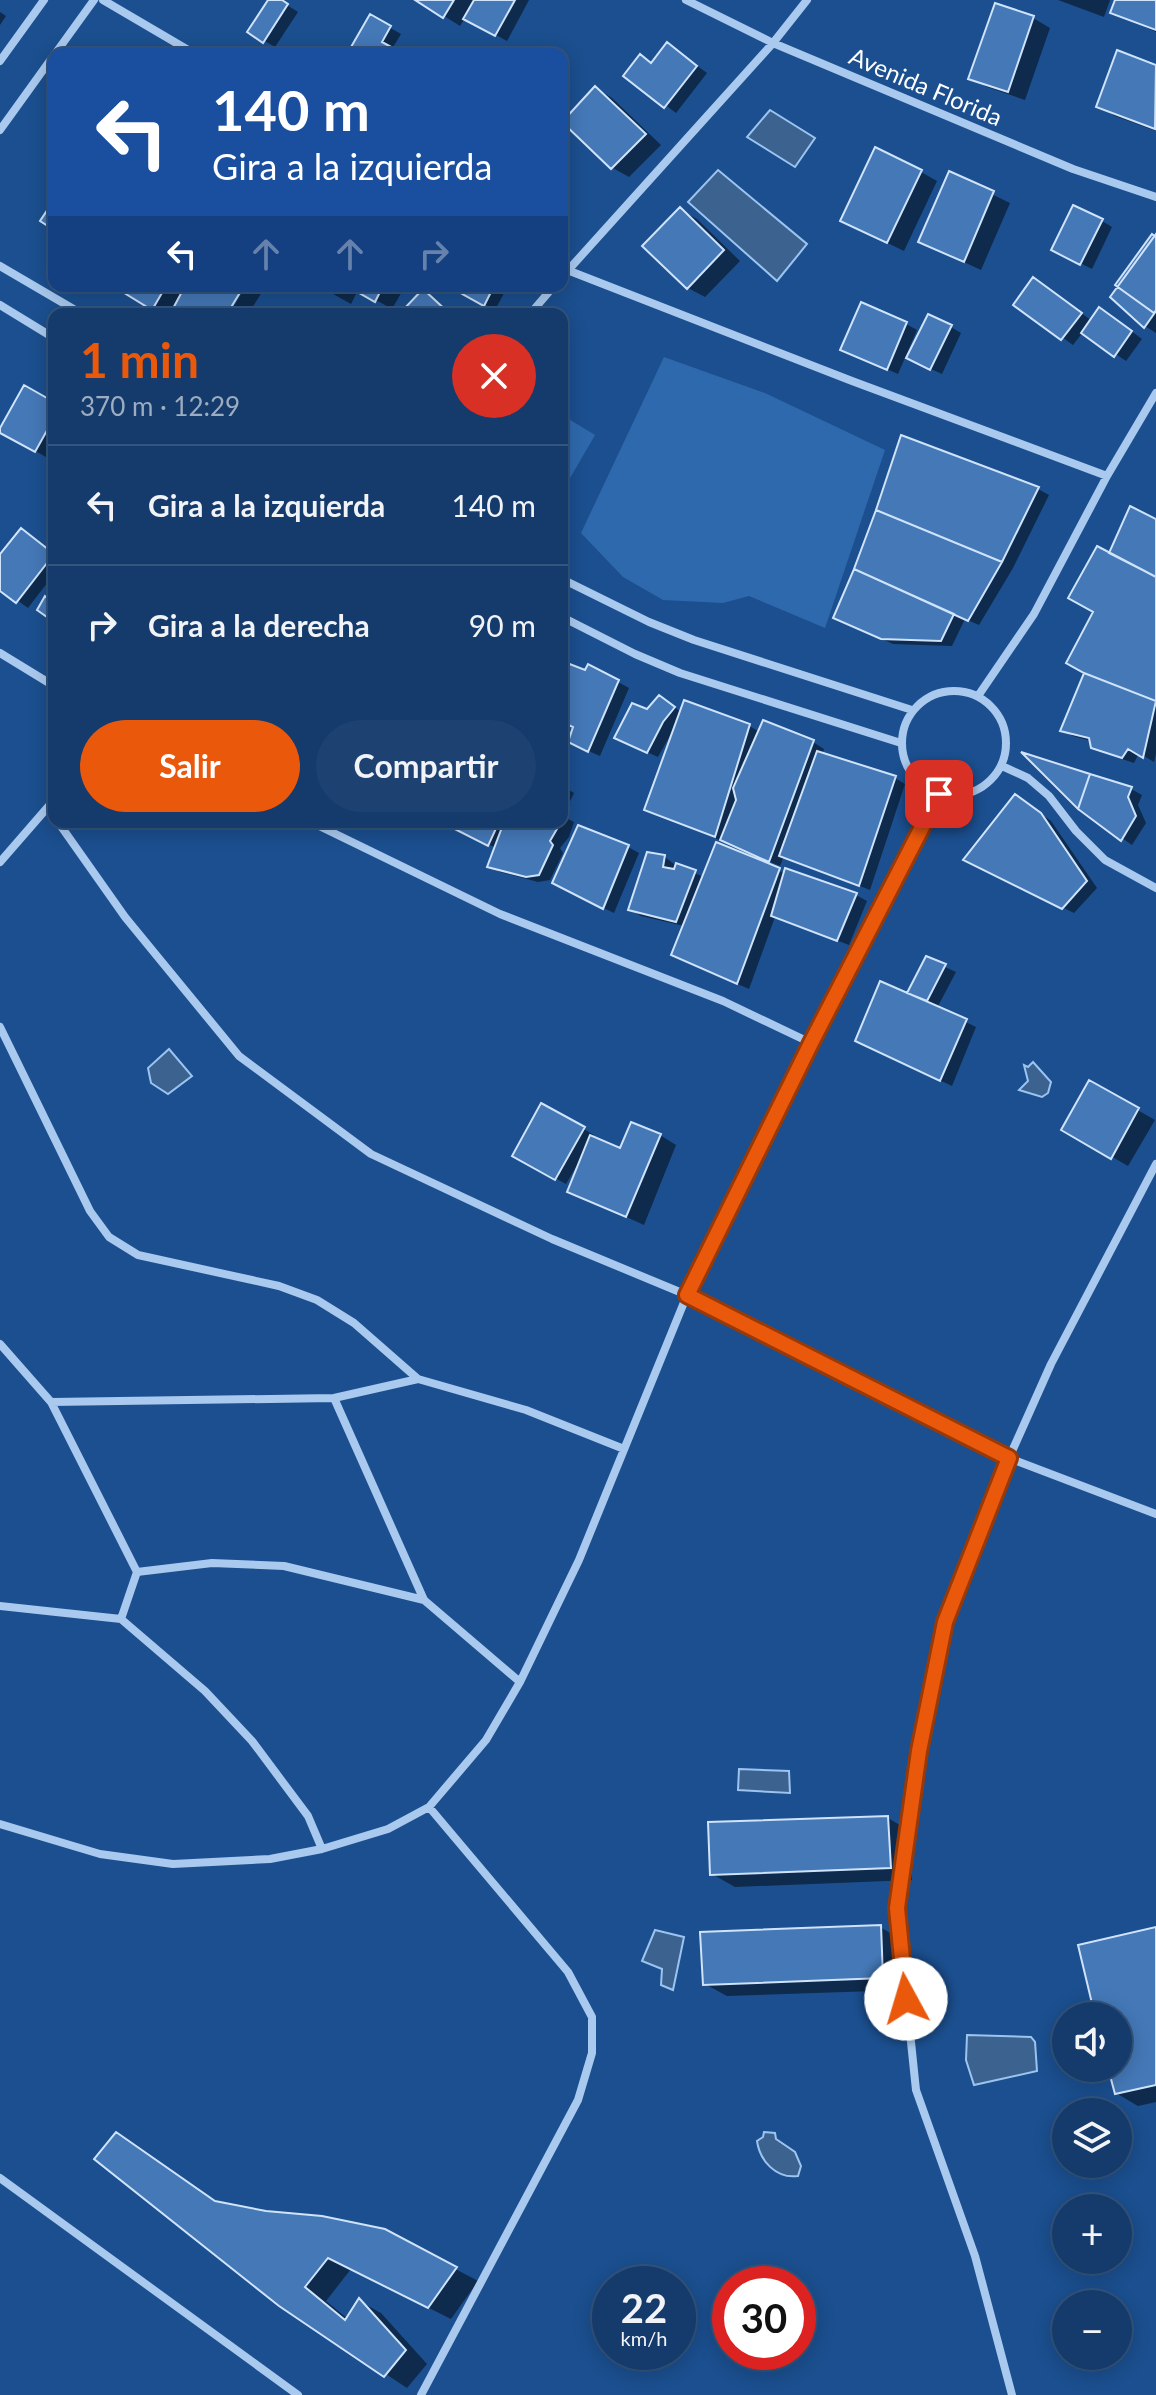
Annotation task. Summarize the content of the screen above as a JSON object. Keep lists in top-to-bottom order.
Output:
{
  "streets": {
    "street": ["Avenida Florida"]
  },
  "page": {
    "turn": ["140 m", "Gira a la izquierda"],
    "heading": ["1 min", "370 m · 12:29"],
    "list": [
      {
        "name": "Gira a la izquierda",
        "value": "140 m"
      },
      {
        "name": "Gira a la derecha",
        "value": "90 m"
      }
    ],
    "buttons": ["Salir", "Compartir"],
    "map_buttons": ["+", "−"],
    "speed": "22 km/h",
    "limit": "30"
  }
}
